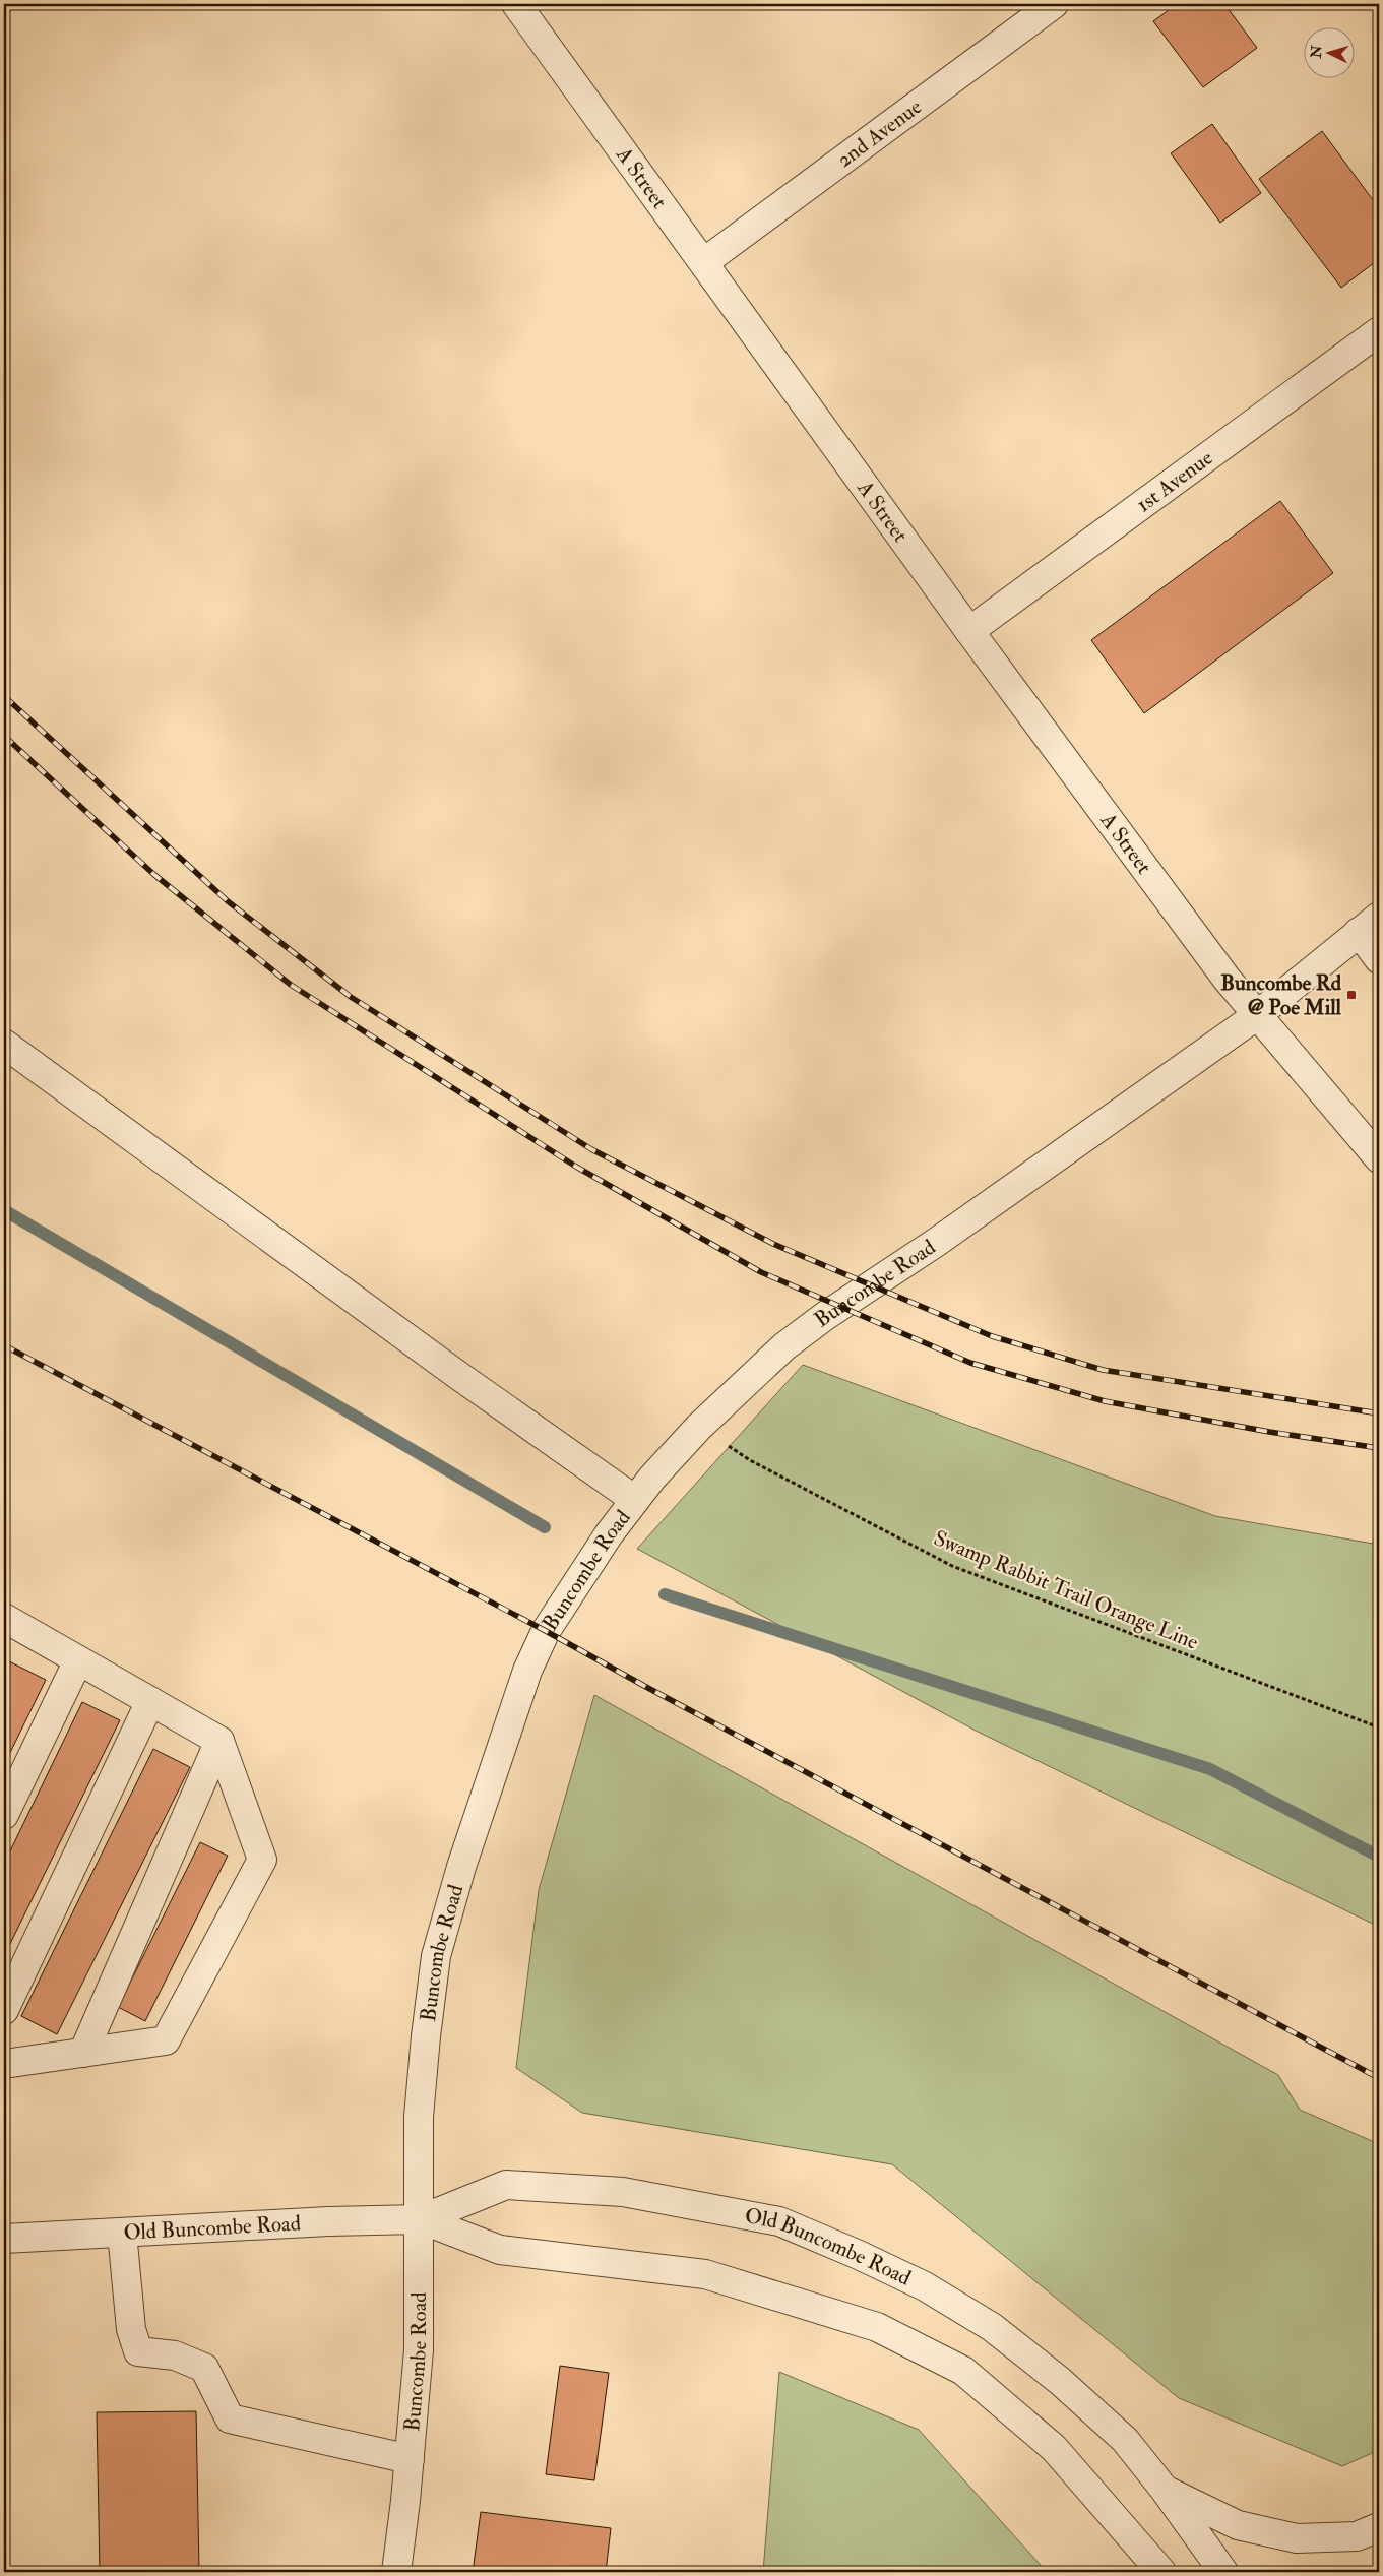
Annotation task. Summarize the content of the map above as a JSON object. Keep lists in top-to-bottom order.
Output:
{
  "streets": {
    "street": [
      "2nd Avenue",
      "A Street",
      "1st Avenue",
      "Buncombe Road",
      "Old Buncombe Road"
    ],
    "path": ["Swamp Rabbit Trail Orange Line"]
  },
  "crossings": [
    ["2nd Avenue", "A Street"],
    ["A Street", "1st Avenue"],
    ["A Street", "Buncombe Road"],
    ["Buncombe Road", "Swamp Rabbit Trail Orange Line"],
    ["Buncombe Road", "Old Buncombe Road"]
  ],
  "places": {
    "transit": ["Buncombe Rd @ Poe Mill"]
  },
  "north": "left"
}
